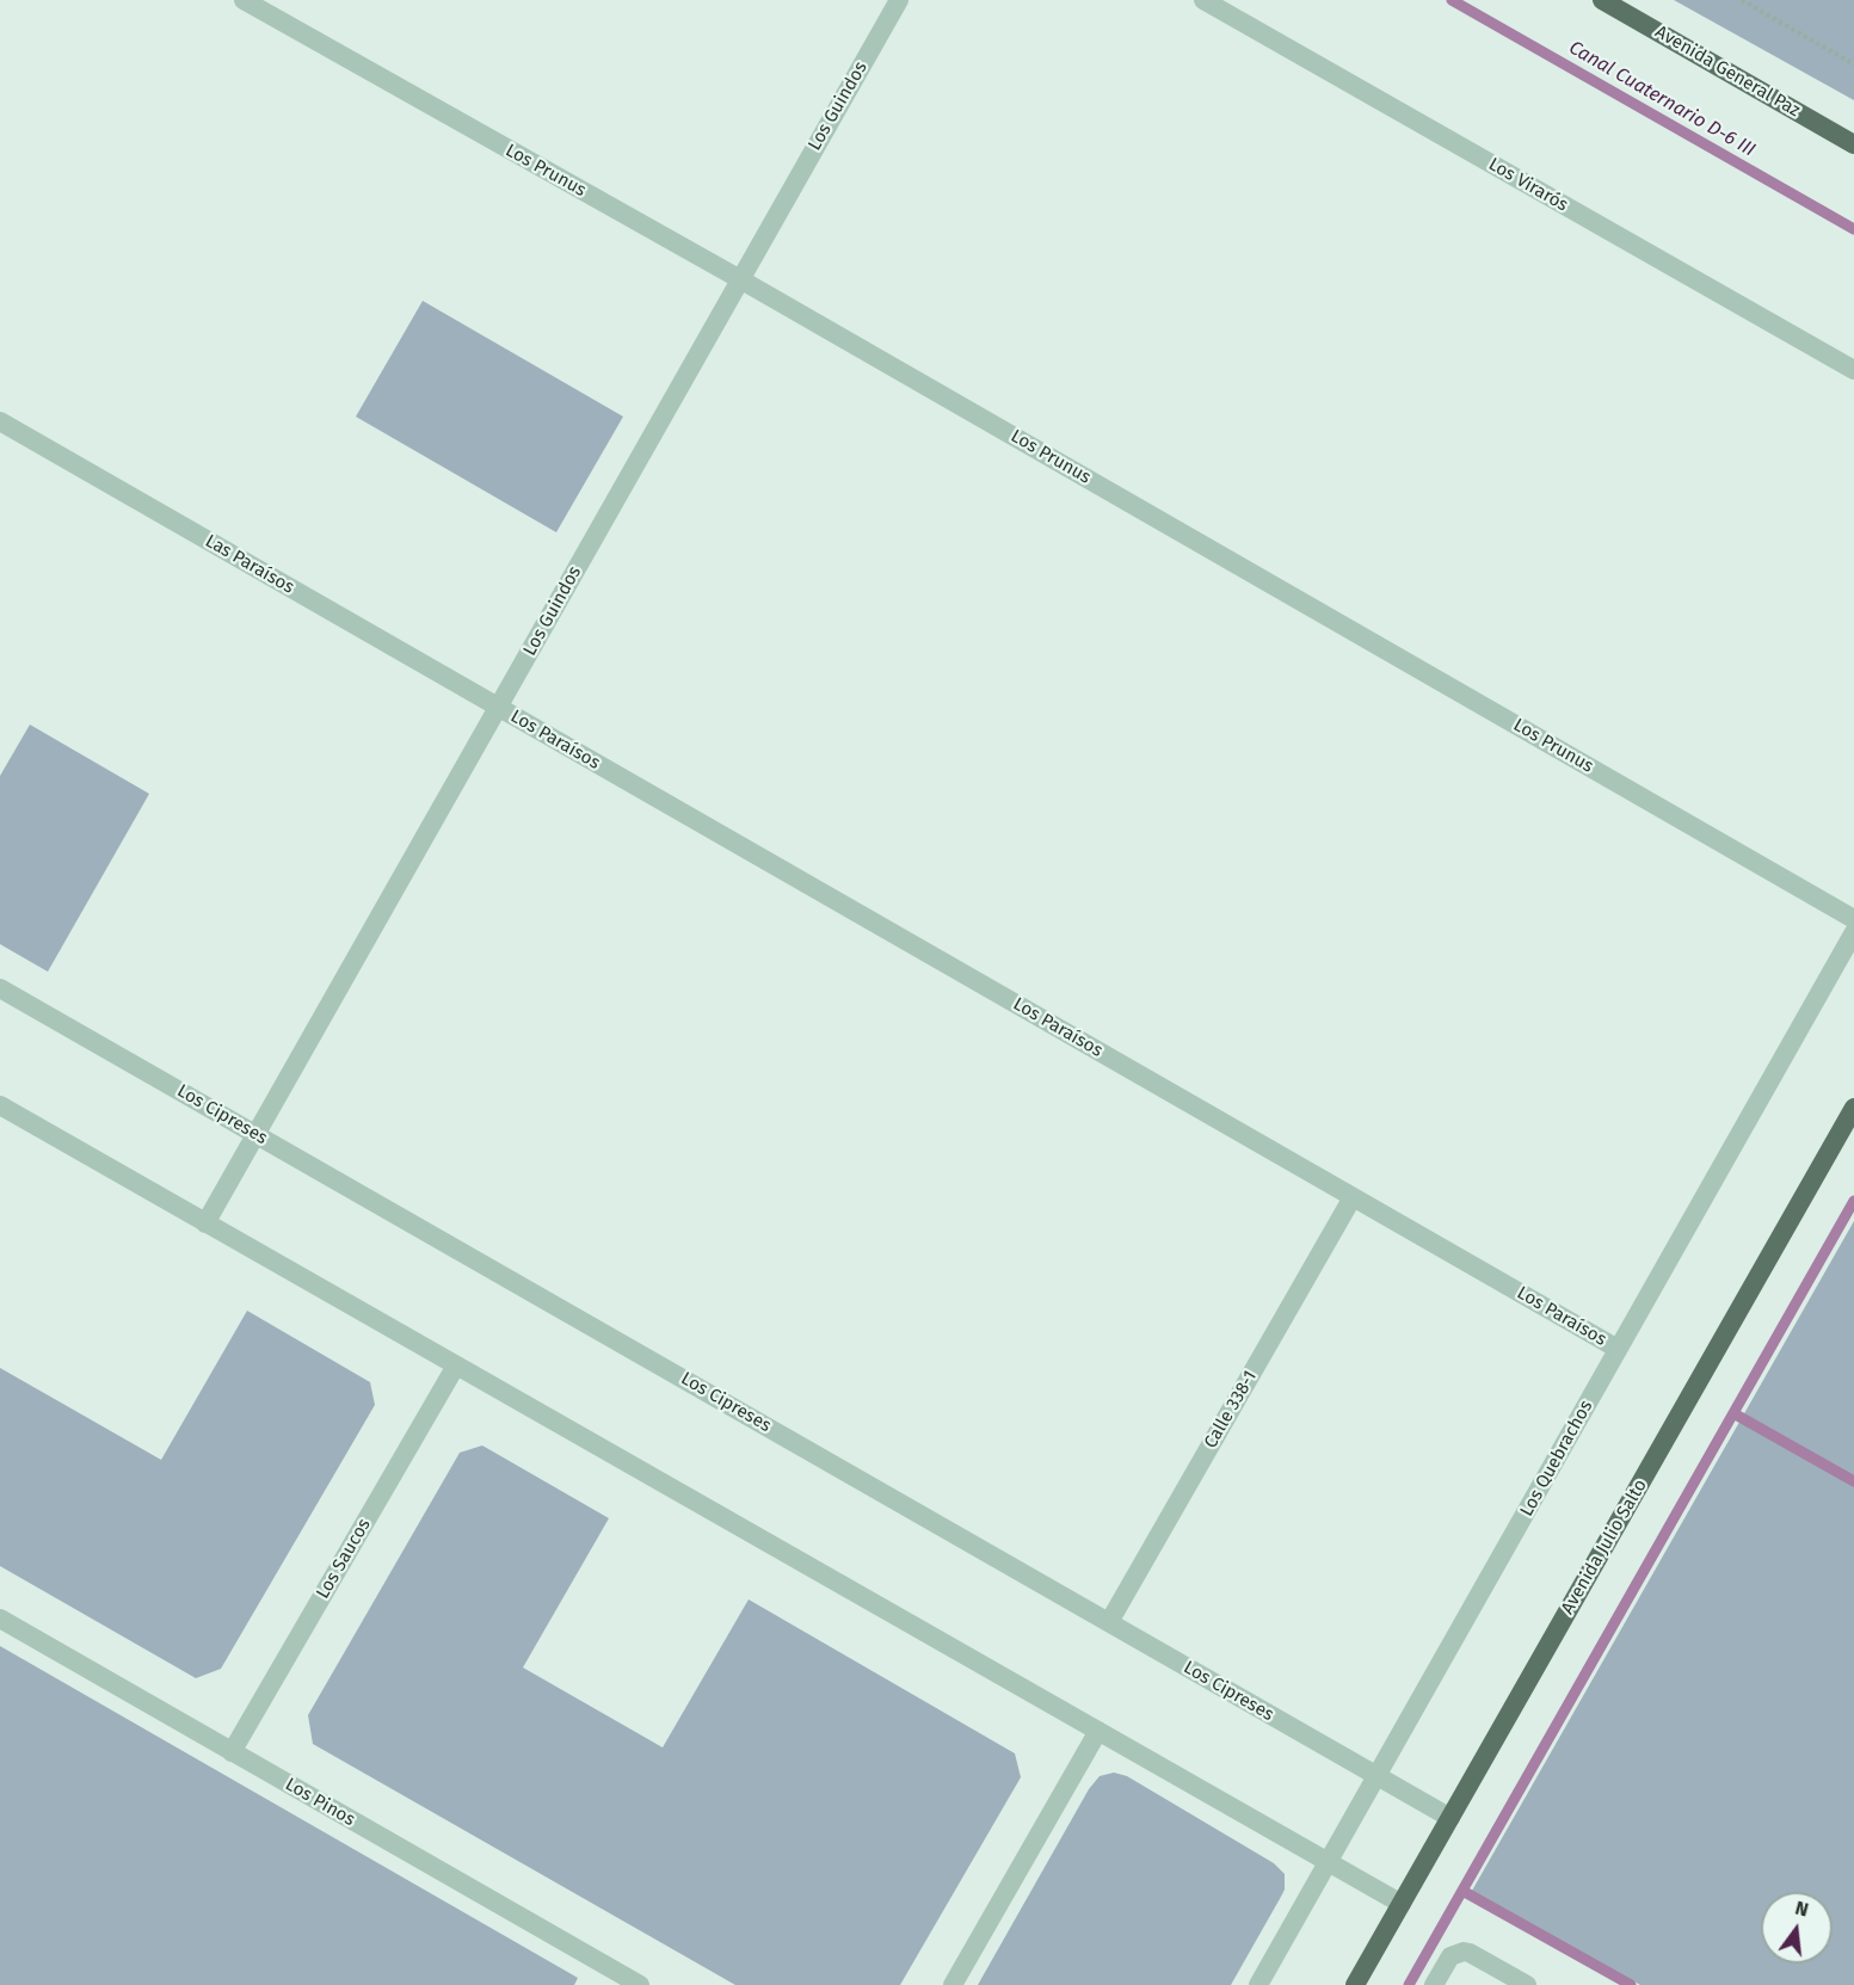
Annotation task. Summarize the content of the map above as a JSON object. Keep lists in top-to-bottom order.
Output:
{
  "streets": {
    "main road": ["Avenida General Paz", "Avenida Julio Salto"],
    "street": [
      "Los Guindos",
      "Los Prunus",
      "Los Virarós",
      "Las Paraísos",
      "Los Paraísos",
      "Los Cipreses",
      "Calle 338-1",
      "Los Quebrachos",
      "Los Saucos",
      "Los Pinos"
    ]
  },
  "crossings": [
    ["Los Guindos", "Los Prunus"],
    ["Los Guindos", "Las Paraísos"],
    ["Los Guindos", "Los Paraísos"],
    ["Los Guindos", "Los Cipreses"],
    ["Las Paraísos", "Los Paraísos"],
    ["Los Paraísos", "Calle 338-1"],
    ["Los Paraísos", "Los Quebrachos"],
    ["Los Cipreses", "Calle 338-1"],
    ["Los Cipreses", "Los Quebrachos"],
    ["Los Cipreses", "Avenida Julio Salto"],
    ["Los Saucos", "Los Pinos"]
  ],
  "water": ["Canal Cuaternario D-6 III"],
  "north": "top"
}
